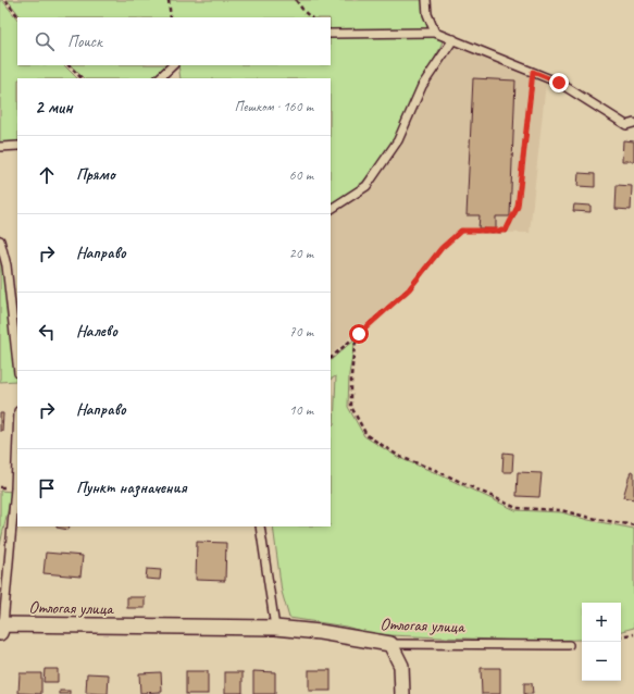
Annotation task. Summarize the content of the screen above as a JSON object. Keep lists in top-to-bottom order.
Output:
{
  "streets": {
    "street": ["Отлогая улица"]
  },
  "page": {
    "search": "Поиск",
    "heading": ["2 мин", "Пешком · 160 m"],
    "list": [
      ["Прямо", "60 m"],
      ["Направо", "20 m"],
      ["Налево", "70 m"],
      ["Направо", "10 m"],
      "Пункт назначения"
    ],
    "map_buttons": ["+", "−"]
  }
}
